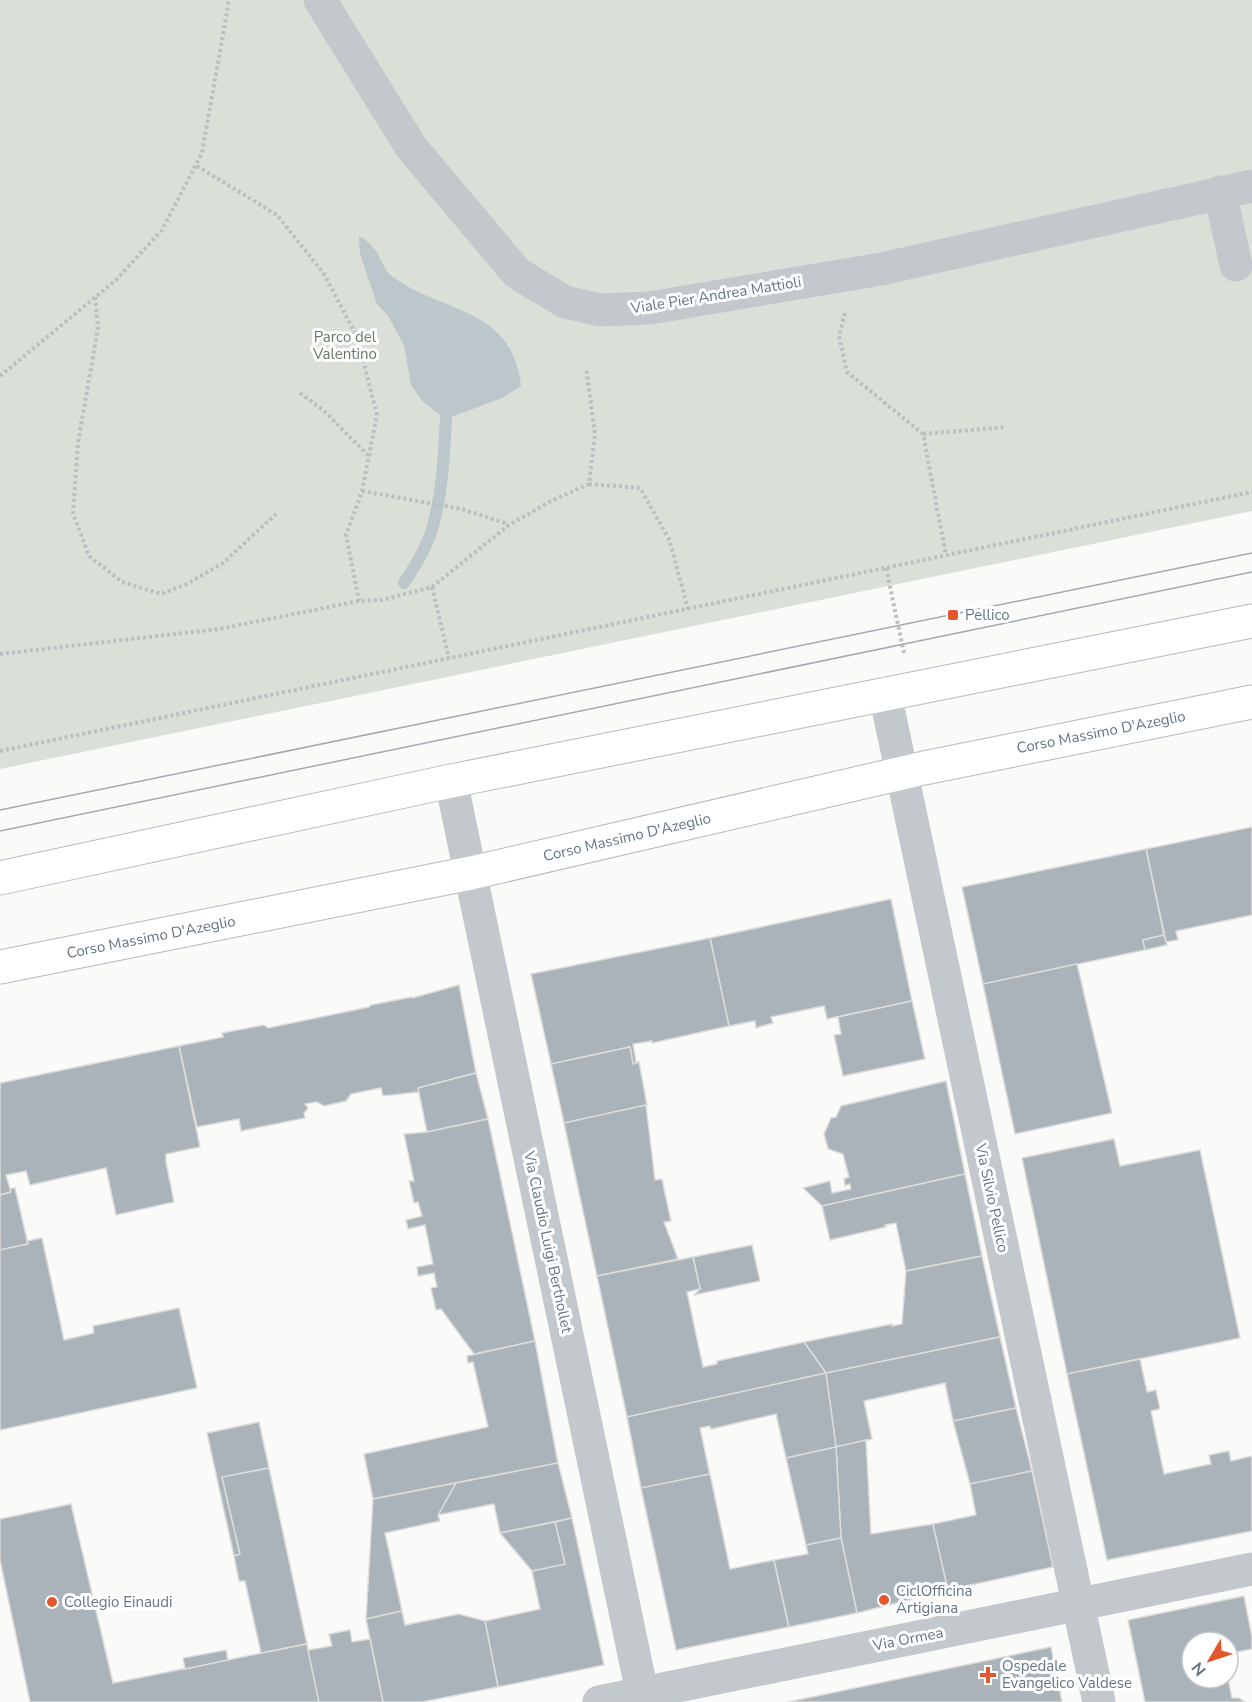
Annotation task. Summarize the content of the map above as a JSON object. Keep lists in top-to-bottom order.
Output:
{
  "streets": {
    "main road": ["Corso Massimo D'Azeglio"],
    "street": [
      "Viale Pier Andrea Mattioli",
      "Via Silvio Pellico",
      "Via Claudio Luigi Berthollet",
      "Via Ormea"
    ]
  },
  "crossings": [
    ["Corso Massimo D'Azeglio", "Via Silvio Pellico"],
    ["Corso Massimo D'Azeglio", "Via Claudio Luigi Berthollet"],
    ["Via Silvio Pellico", "Via Ormea"],
    ["Via Claudio Luigi Berthollet", "Via Ormea"]
  ],
  "parks": ["Parco del Valentino"],
  "places": {
    "transit": ["Pellico"],
    "other": ["CiclOfficina Artigiana", "Collegio Einaudi"],
    "health": ["Ospedale Evangelico Valdese"]
  },
  "north": "bottom left"
}
